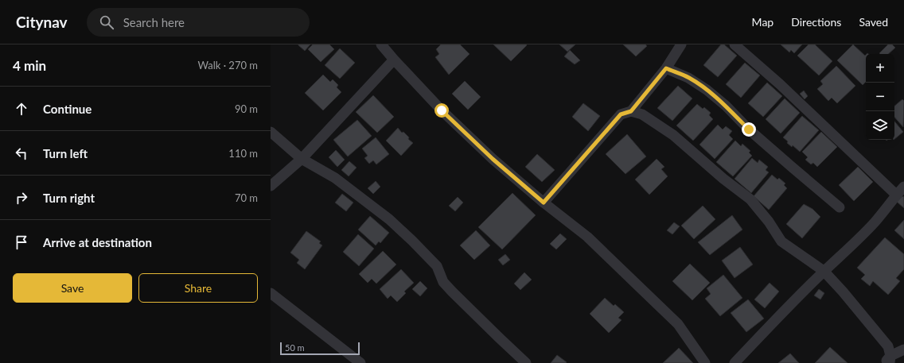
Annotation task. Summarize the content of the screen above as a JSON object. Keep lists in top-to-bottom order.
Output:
{
  "scale_bar": "50 m",
  "page": {
    "header": "Citynav",
    "search": "Search here",
    "nav": ["Map", "Directions", "Saved"],
    "heading": ["4 min", "Walk · 270 m"],
    "map_buttons": ["+", "−"],
    "list": [
      ["Continue", "90 m"],
      ["Turn left", "110 m"],
      ["Turn right", "70 m"],
      "Arrive at destination"
    ],
    "buttons": ["Save", "Share"],
    "scale": "50 m"
  }
}
